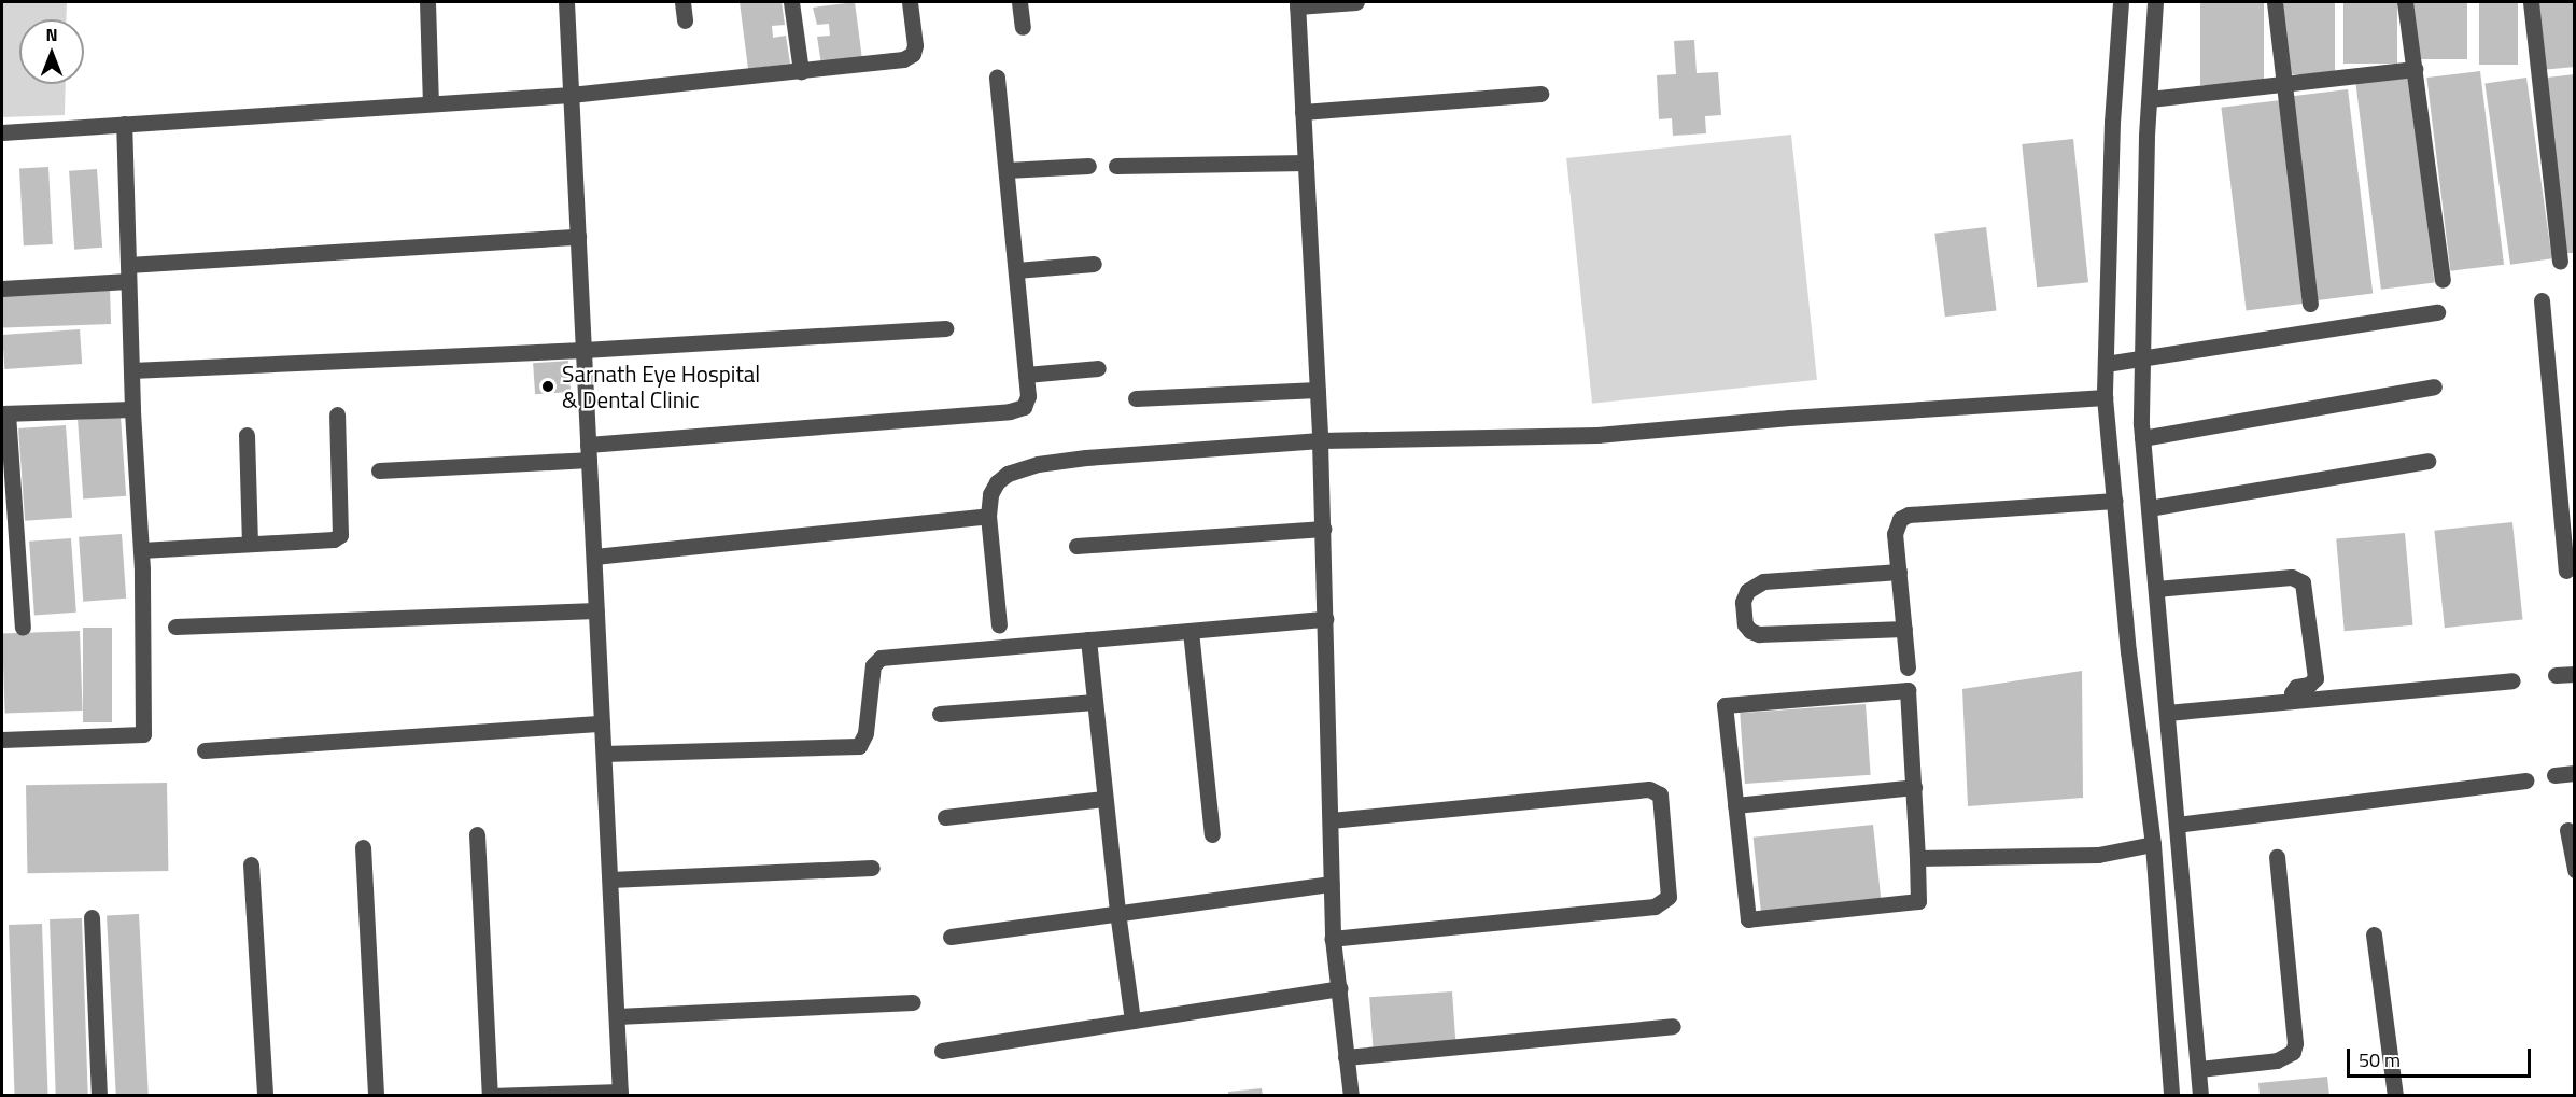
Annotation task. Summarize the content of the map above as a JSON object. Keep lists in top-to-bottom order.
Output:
{
  "places": ["Sarnath Eye Hospital & Dental Clinic"],
  "scale_bar": "50 m",
  "north": "top"
}
